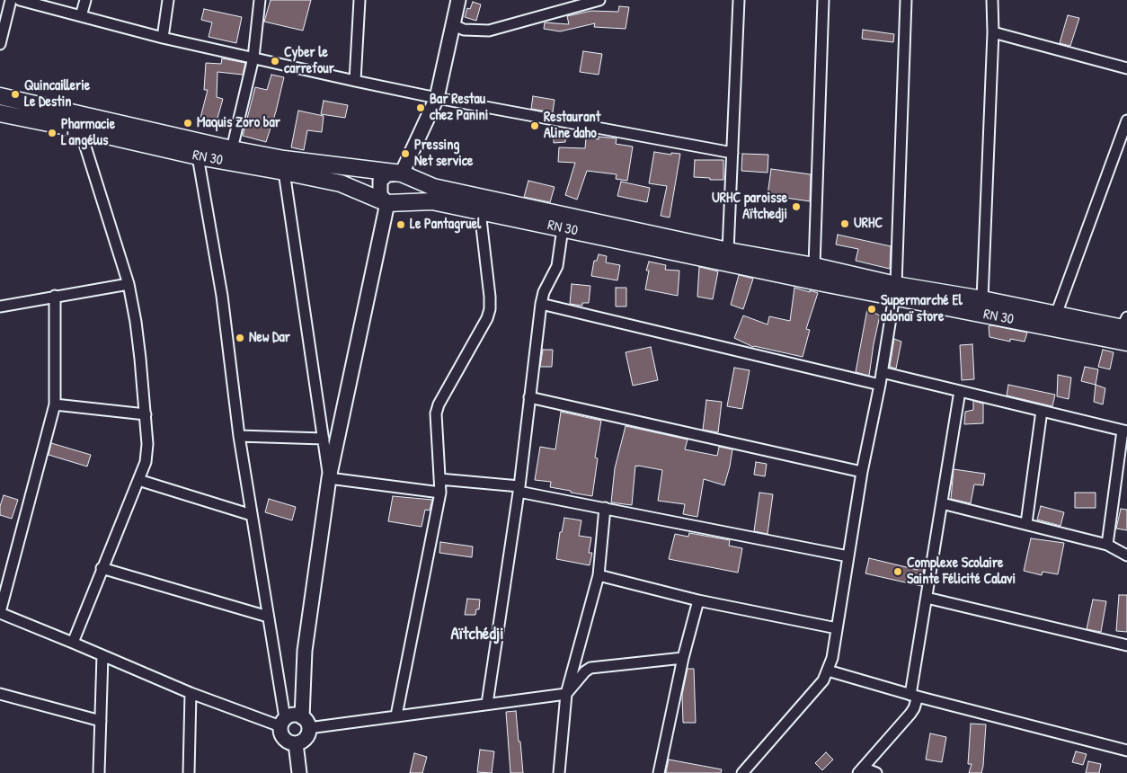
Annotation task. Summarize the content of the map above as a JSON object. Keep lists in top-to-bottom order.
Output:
{
  "streets": {
    "main road": ["RN 30"]
  },
  "districts": ["Aïtchédji"],
  "places": [
    "Cyber le carrefour",
    "Quincaillerie Le Destin",
    "Bar Restau chez Panini",
    "Maquis Zoro bar",
    "Restaurant Aline daho",
    "Pharmacie L'angélus",
    "Pressing Net service",
    "URHC paroisse Aïtchedji",
    "URHC",
    "Le Pantagruel",
    "Supermarché El adonaï store",
    "New Dar",
    "Complexe Scolaire Sainte Félicité Calavi"
  ]
}
